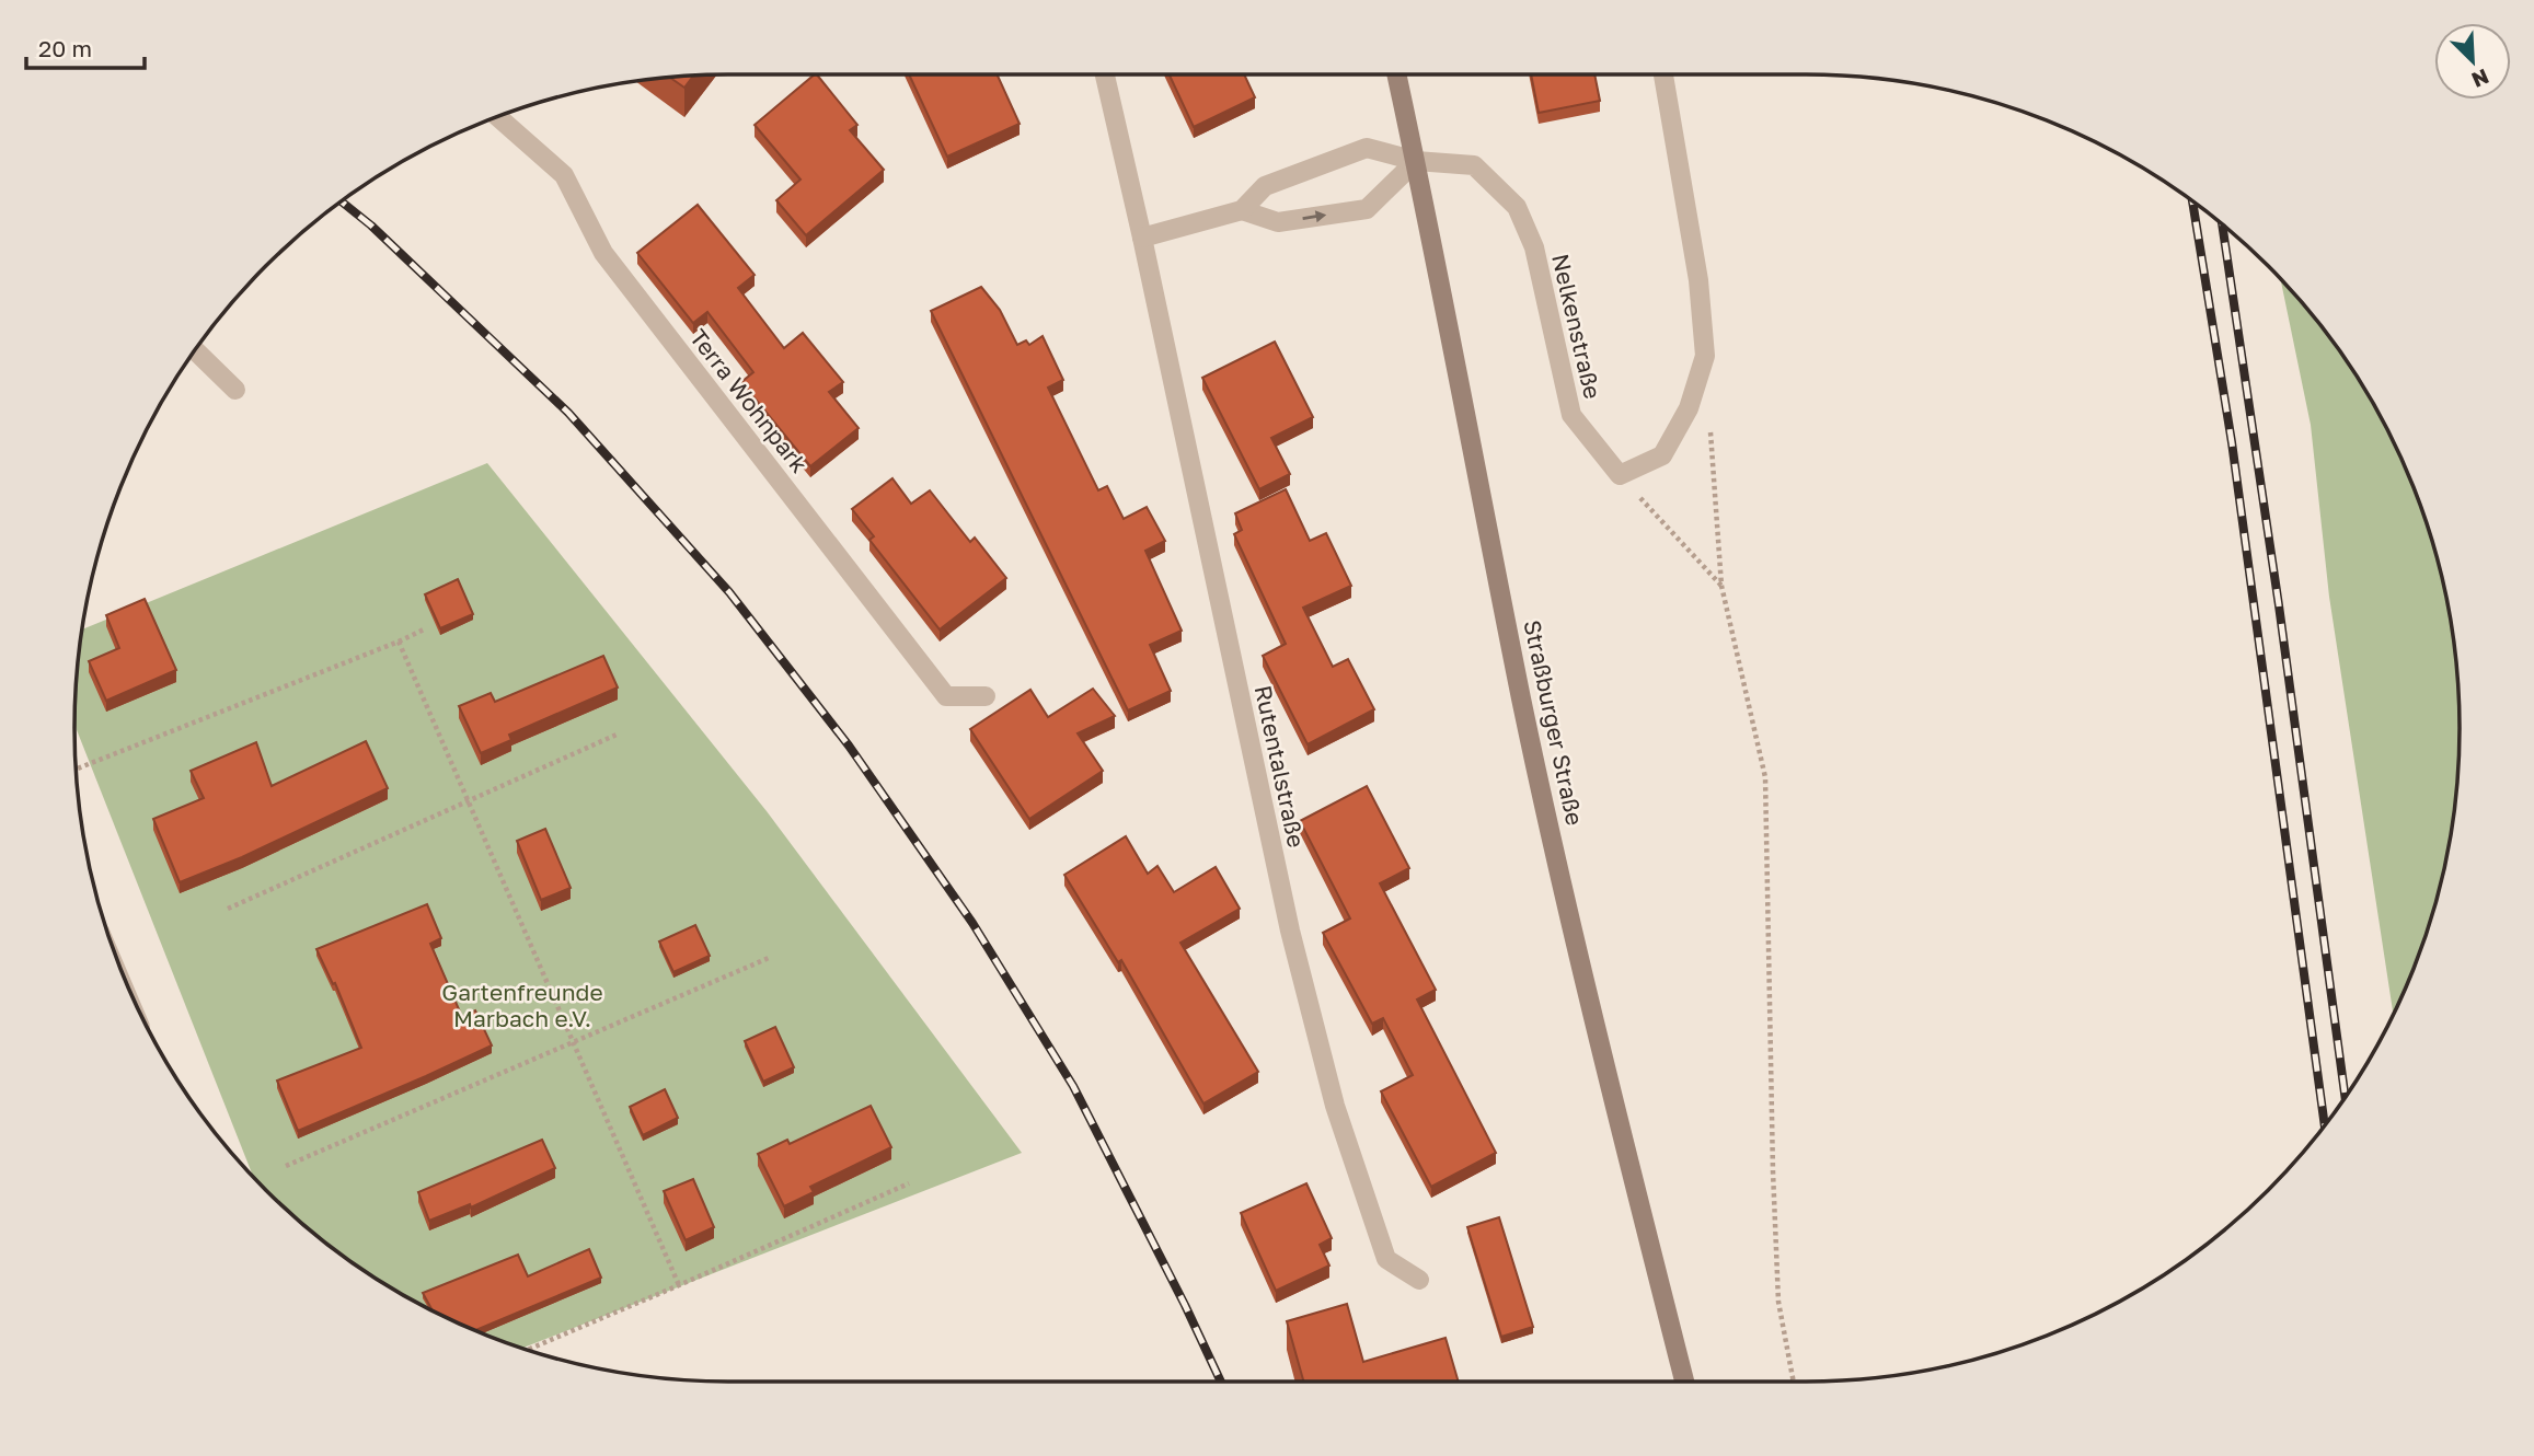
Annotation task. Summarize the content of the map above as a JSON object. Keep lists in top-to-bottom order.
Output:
{
  "streets": {
    "main road": ["Straßburger Straße"],
    "street": ["Nelkenstraße", "Terra Wohnpark", "Rutentalstraße"]
  },
  "crossings": [
    ["Nelkenstraße", "Straßburger Straße"]
  ],
  "parks": ["Gartenfreunde Marbach e.V."],
  "scale_bar": "20 m",
  "north": "bottom right"
}
